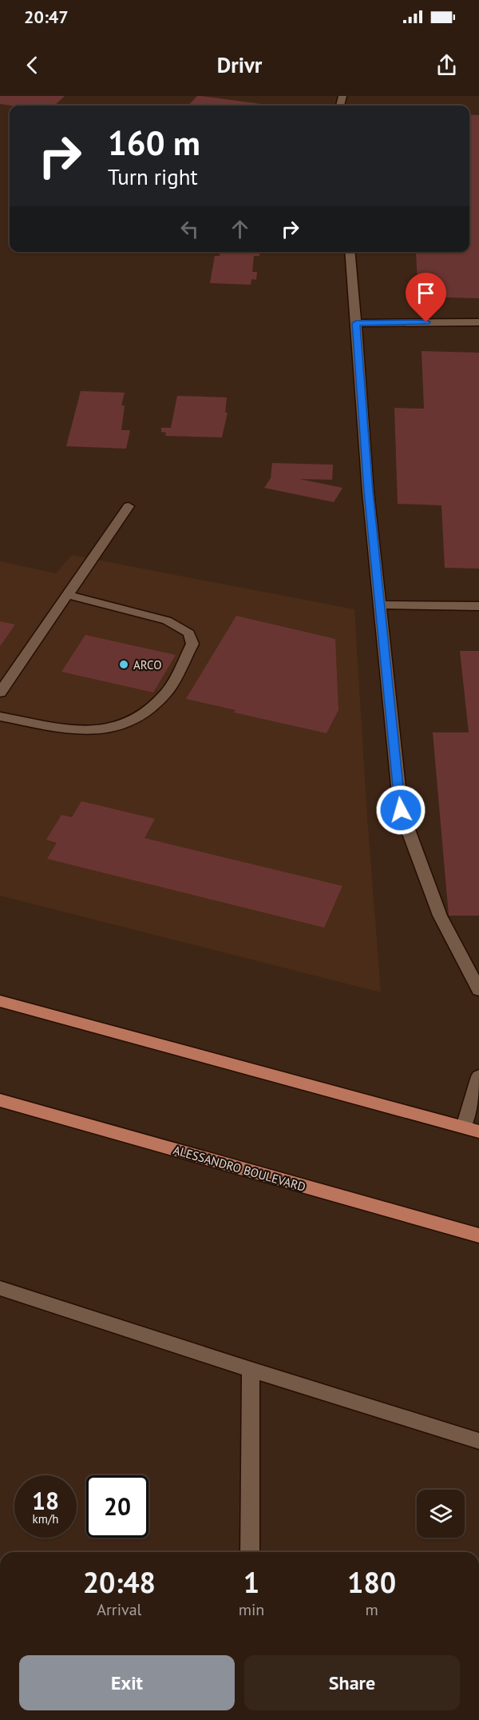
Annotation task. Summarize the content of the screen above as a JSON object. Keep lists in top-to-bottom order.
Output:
{
  "streets": {
    "main road": ["ALESSANDRO BOULEVARD"]
  },
  "places": ["ARCO"],
  "page": {
    "status": "20:47",
    "header": "Drivr",
    "turn": ["160 m", "Turn right"],
    "speed": "18 km/h",
    "limit": "20",
    "eta": [
      "20:48",
      "Arrival",
      "1",
      "min",
      "180",
      "m"
    ],
    "buttons": ["Exit", "Share"]
  }
}
